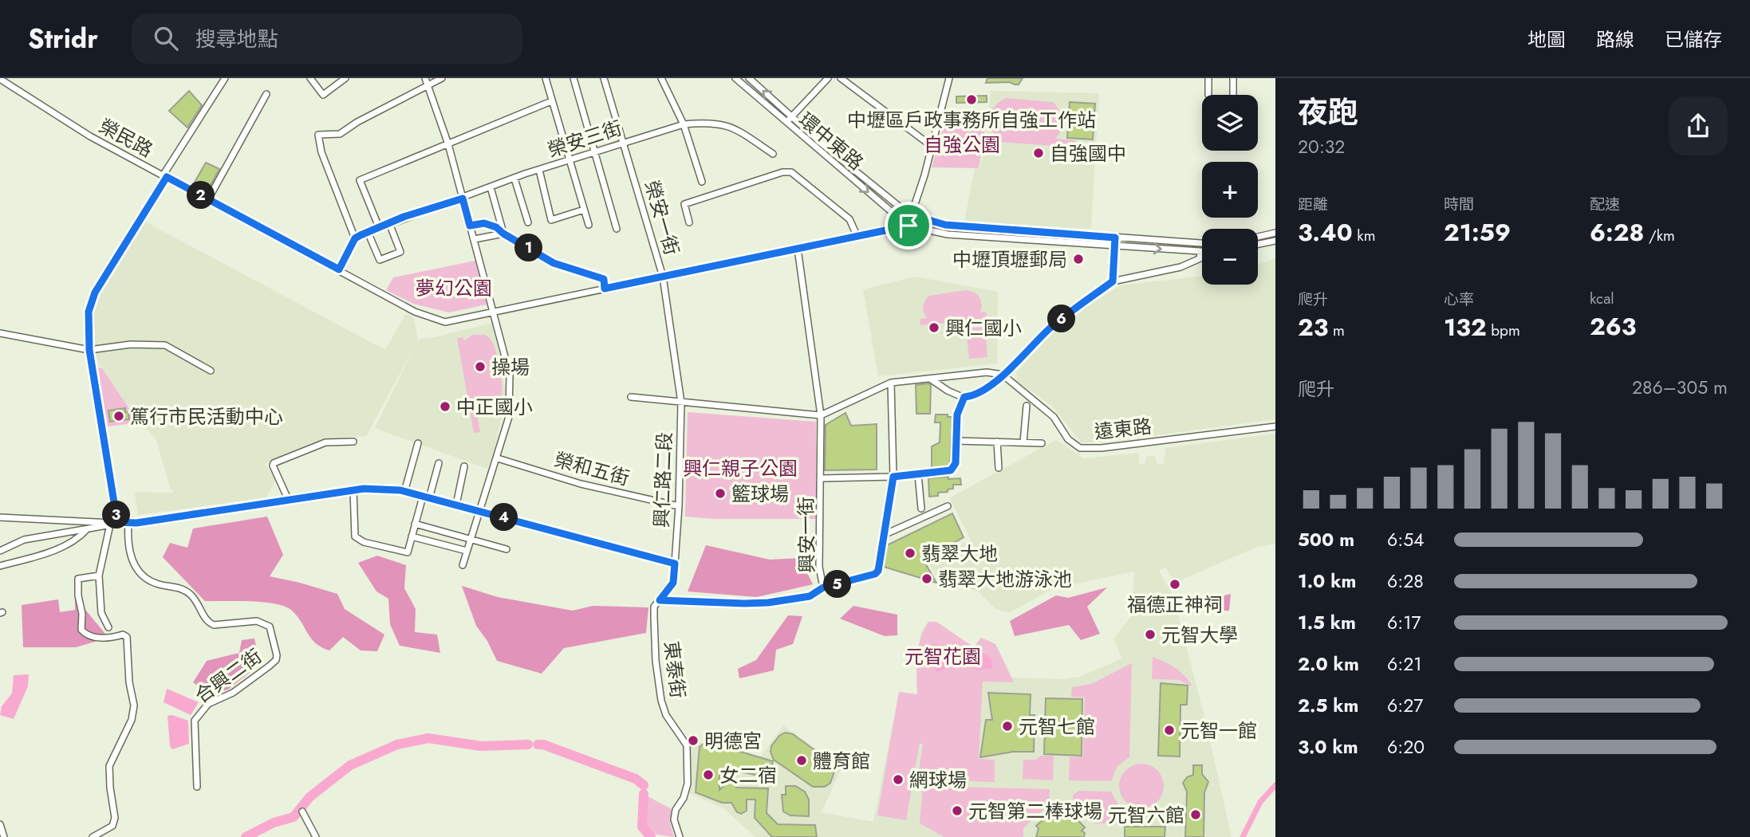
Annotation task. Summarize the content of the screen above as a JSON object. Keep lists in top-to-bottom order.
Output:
{
  "streets": {
    "street": [
      "榮民路",
      "榮安三街",
      "環中東路",
      "榮安一街",
      "遠東路",
      "榮和五街",
      "興仁路二段",
      "興安一街",
      "東泰街",
      "合興二街"
    ]
  },
  "crossings": [
    ["榮民路", "環中東路"],
    ["榮民路", "榮安一街"],
    ["榮民路", "興安一街"],
    ["榮安三街", "榮安一街"],
    ["榮安一街", "興仁路二段"],
    ["榮和五街", "興仁路二段"],
    ["興仁路二段", "東泰街"],
    ["興仁路二段", "合興二街"]
  ],
  "parks": [
    "自強公園",
    "夢幻公園",
    "興仁親子公園",
    "元智花園"
  ],
  "places": [
    "中壢區戶政事務所自強工作站",
    "自強國中",
    "中壢頂壢郵局",
    "興仁國小",
    "操場",
    "中正國小",
    "篤行市民活動中心",
    "籃球場",
    "翡翠大地",
    "翡翠大地游泳池",
    "福德正神祠",
    "元智大學",
    "元智七館",
    "元智一館",
    "明德宮",
    "體育館",
    "女二宿",
    "網球場",
    "元智第二棒球場",
    "元智六館"
  ],
  "page": {
    "header": "Stridr",
    "search": "搜尋地點",
    "nav": ["地圖", "路線", "已儲存"],
    "heading": ["夜跑", "20:32"],
    "map_buttons": ["+", "−"],
    "stats": [
      ["距離", "3.40 km"],
      ["時間", "21:59"],
      ["配速", "6:28 /km"],
      ["爬升", "23 m"],
      ["心率", "132 bpm"],
      ["kcal", "263"]
    ],
    "pins": [
      "2",
      "1",
      "6",
      "3",
      "4",
      "5"
    ],
    "chart": ["爬升", "286–305 m"],
    "list": [
      {
        "name": "500 m",
        "note": "6:54"
      },
      {
        "name": "1.0 km",
        "note": "6:28"
      },
      {
        "name": "1.5 km",
        "note": "6:17"
      },
      {
        "name": "2.0 km",
        "note": "6:21"
      },
      {
        "name": "2.5 km",
        "note": "6:27"
      },
      {
        "name": "3.0 km",
        "note": "6:20"
      }
    ]
  }
}
